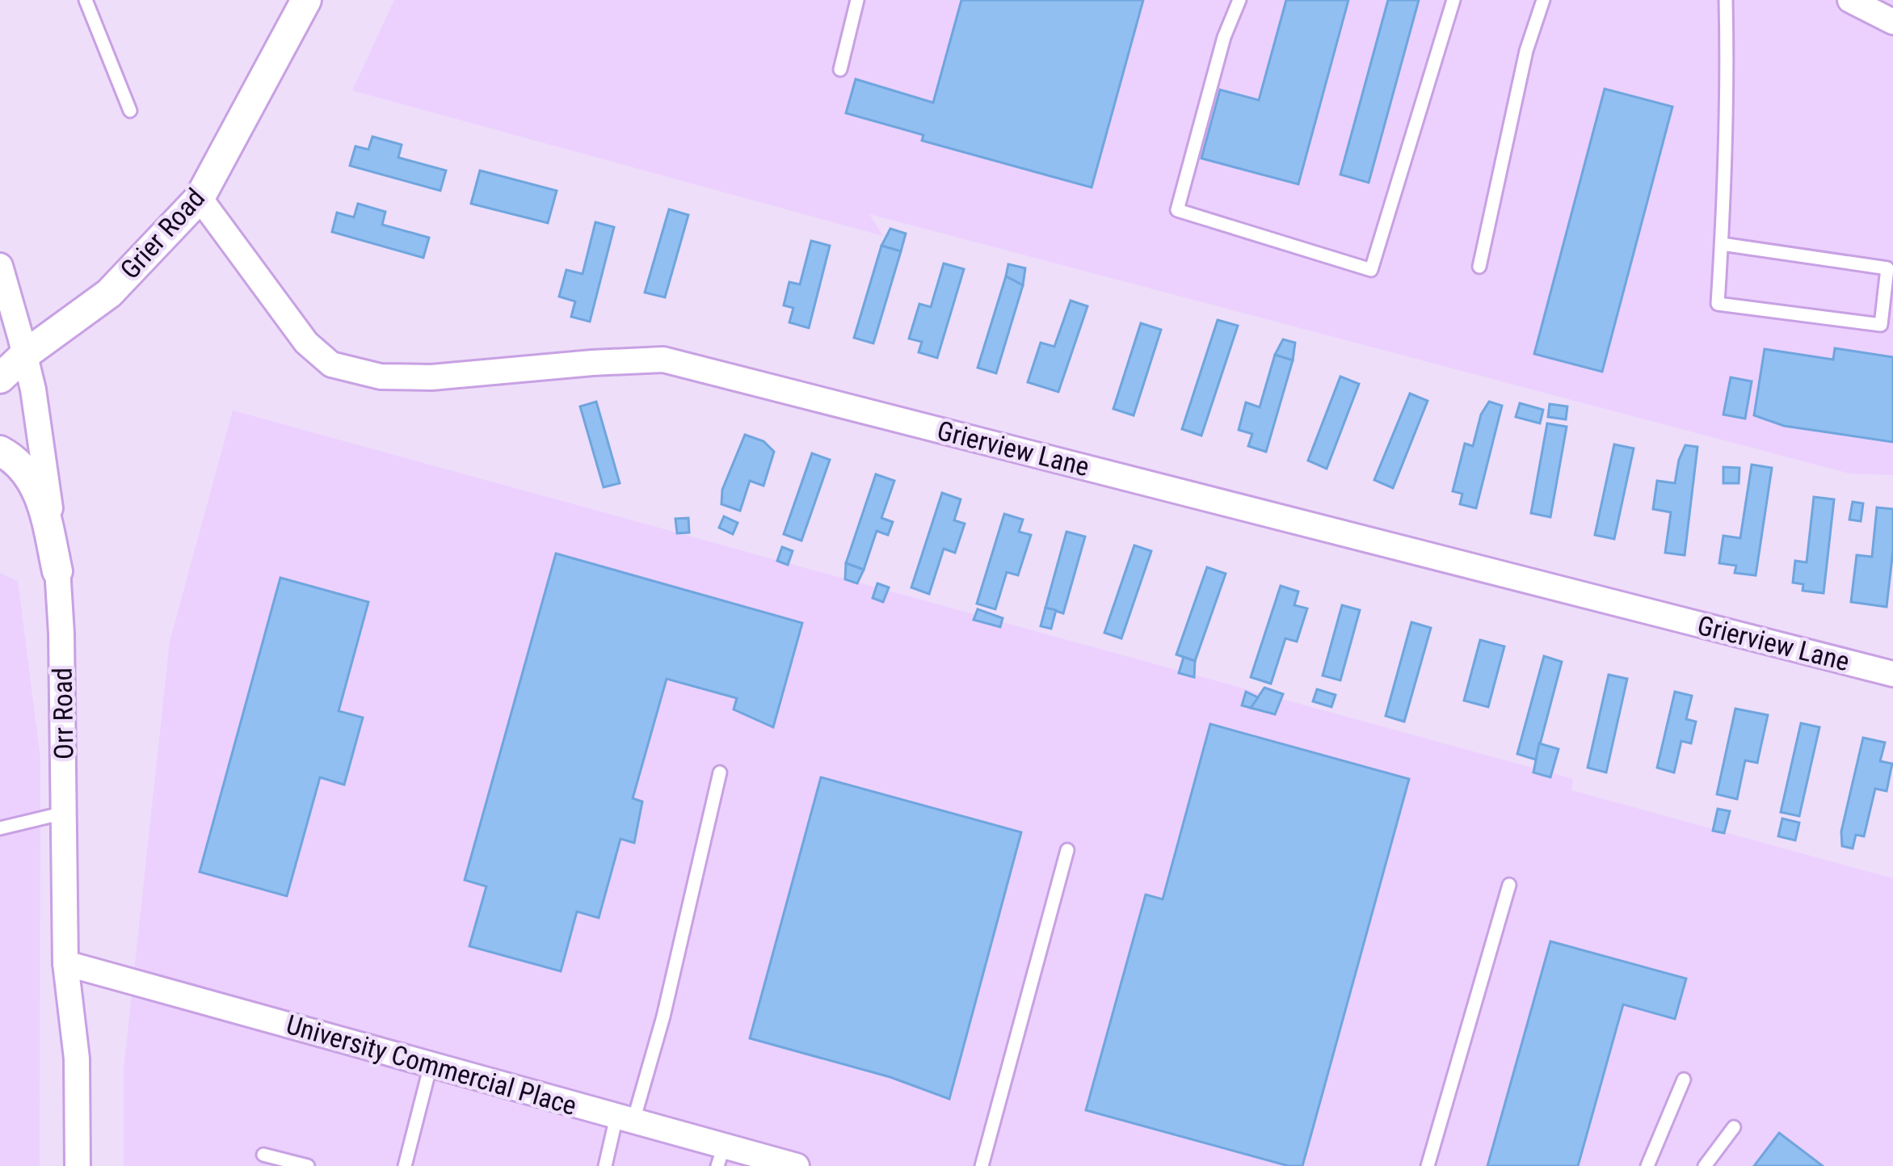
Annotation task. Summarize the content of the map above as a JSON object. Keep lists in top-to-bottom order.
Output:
{
  "streets": {
    "street": [
      "Grier Road",
      "Grierview Lane",
      "Orr Road",
      "University Commercial Place"
    ]
  },
  "crossings": [
    ["Grier Road", "Grierview Lane"],
    ["Grier Road", "Orr Road"],
    ["Orr Road", "University Commercial Place"]
  ]
}
